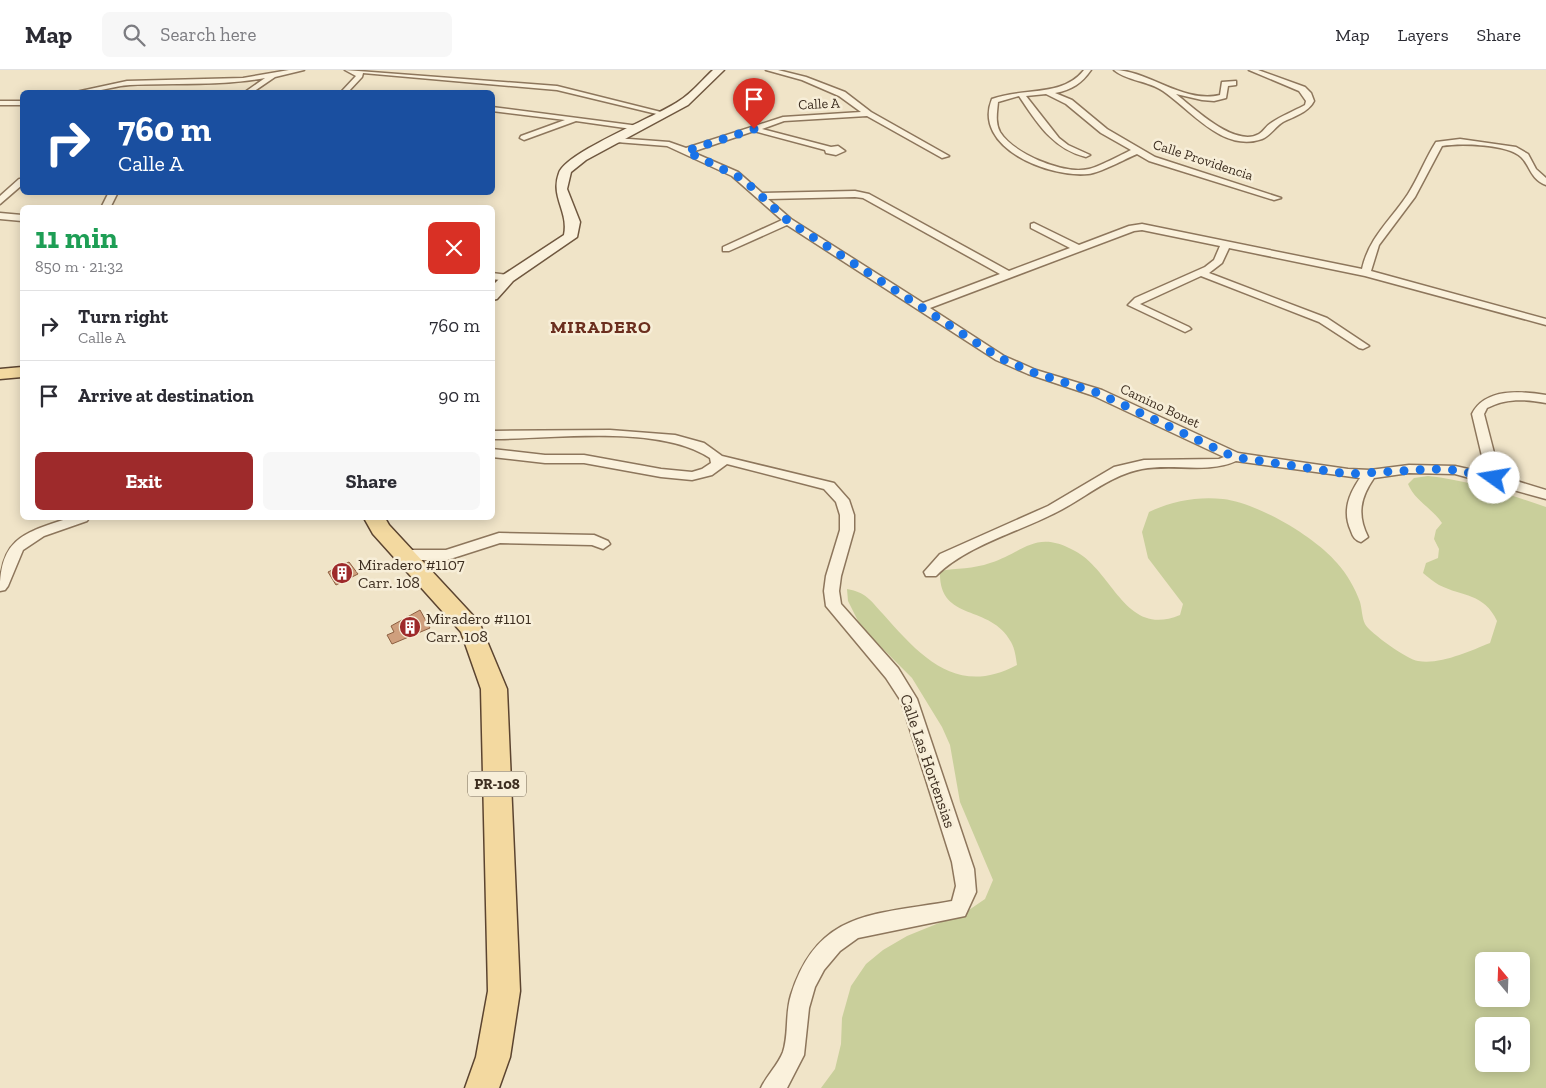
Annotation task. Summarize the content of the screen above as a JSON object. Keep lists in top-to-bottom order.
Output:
{
  "streets": {
    "main road": ["PR-108"],
    "street": [
      "Calle A",
      "Calle Providencia",
      "Camino Bonet",
      "Calle Las Hortensias"
    ]
  },
  "crossings": [
    ["Calle A", "Camino Bonet"]
  ],
  "districts": ["MIRADERO"],
  "places": {
    "building": ["Miradero #1107 Carr. 108", "Miradero #1101 Carr. 108"]
  },
  "north": "top",
  "page": {
    "header": "Map",
    "search": "Search here",
    "nav": ["Map", "Layers", "Share"],
    "turn": ["760 m", "Calle A"],
    "heading": ["11 min", "850 m · 21:32"],
    "list": [
      {
        "name": "Turn right",
        "note": "Calle A",
        "value": "760 m"
      },
      {
        "name": "Arrive at destination",
        "value": "90 m"
      }
    ],
    "buttons": ["Exit", "Share"]
  }
}
